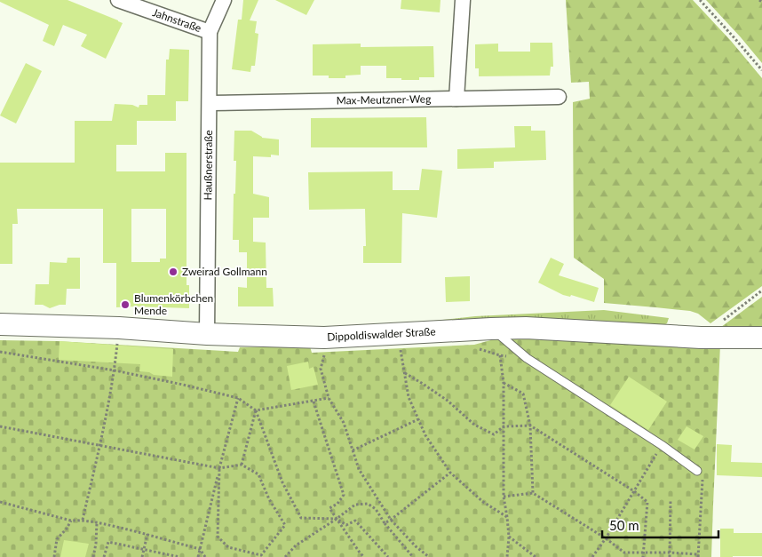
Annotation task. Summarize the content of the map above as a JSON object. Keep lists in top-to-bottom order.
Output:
{
  "streets": {
    "street": [
      "Jahnstraße",
      "Max-Meutzner-Weg",
      "Haußnerstraße",
      "Dippoldiswalder Straße"
    ]
  },
  "crossings": [
    ["Jahnstraße", "Haußnerstraße"],
    ["Max-Meutzner-Weg", "Haußnerstraße"],
    ["Haußnerstraße", "Dippoldiswalder Straße"]
  ],
  "places": ["Zweirad Gollmann", "Blumenkörbchen Mende"],
  "scale_bar": "50 m"
}
